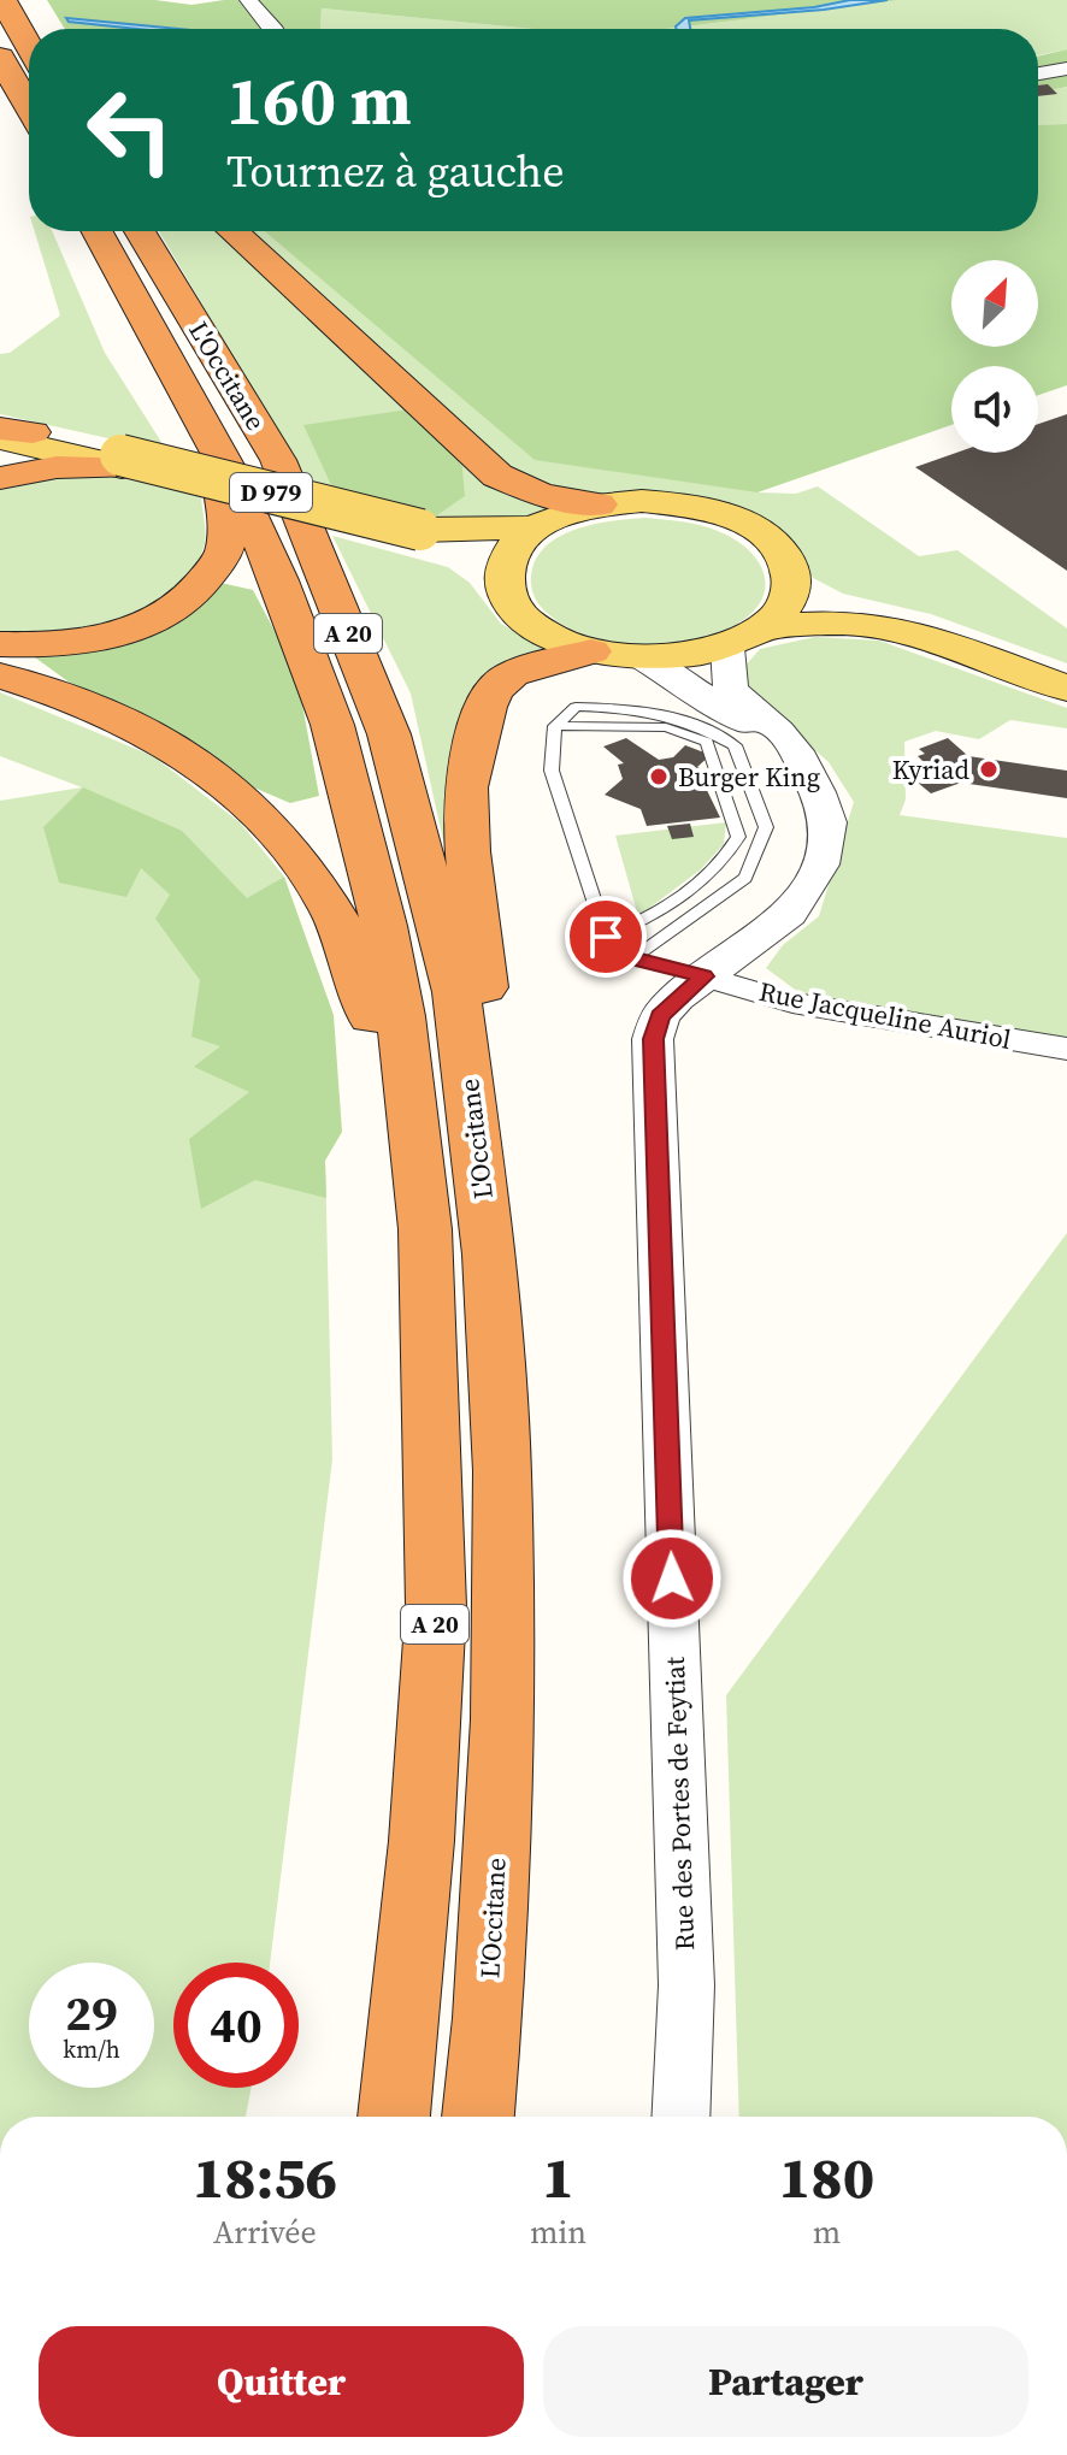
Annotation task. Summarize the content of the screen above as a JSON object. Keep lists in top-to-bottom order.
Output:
{
  "streets": {
    "highway": ["L'Occitane", "A 20"],
    "main road": ["D 979"],
    "street": ["Rue Jacqueline Auriol", "Rue des Portes de Feytiat"]
  },
  "crossings": [
    ["Rue Jacqueline Auriol", "Rue des Portes de Feytiat"]
  ],
  "places": ["Kyriad", "Burger King"],
  "north": "top right",
  "page": {
    "turn": ["160 m", "Tournez à gauche"],
    "speed": "29 km/h",
    "limit": "40",
    "eta": [
      "18:56",
      "Arrivée",
      "1",
      "min",
      "180",
      "m"
    ],
    "buttons": ["Quitter", "Partager"]
  }
}
